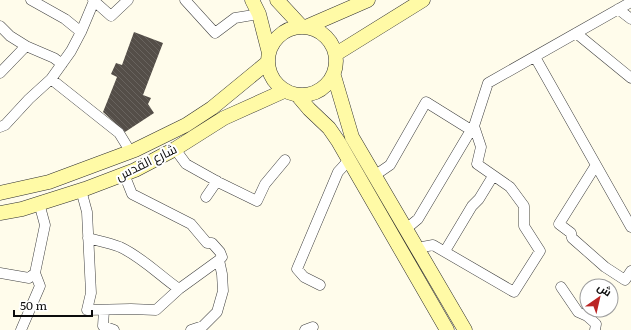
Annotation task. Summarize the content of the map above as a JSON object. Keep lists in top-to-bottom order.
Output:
{
  "streets": {
    "main road": ["شارع القدس"]
  },
  "scale_bar": "50 m",
  "north": "top right"
}
